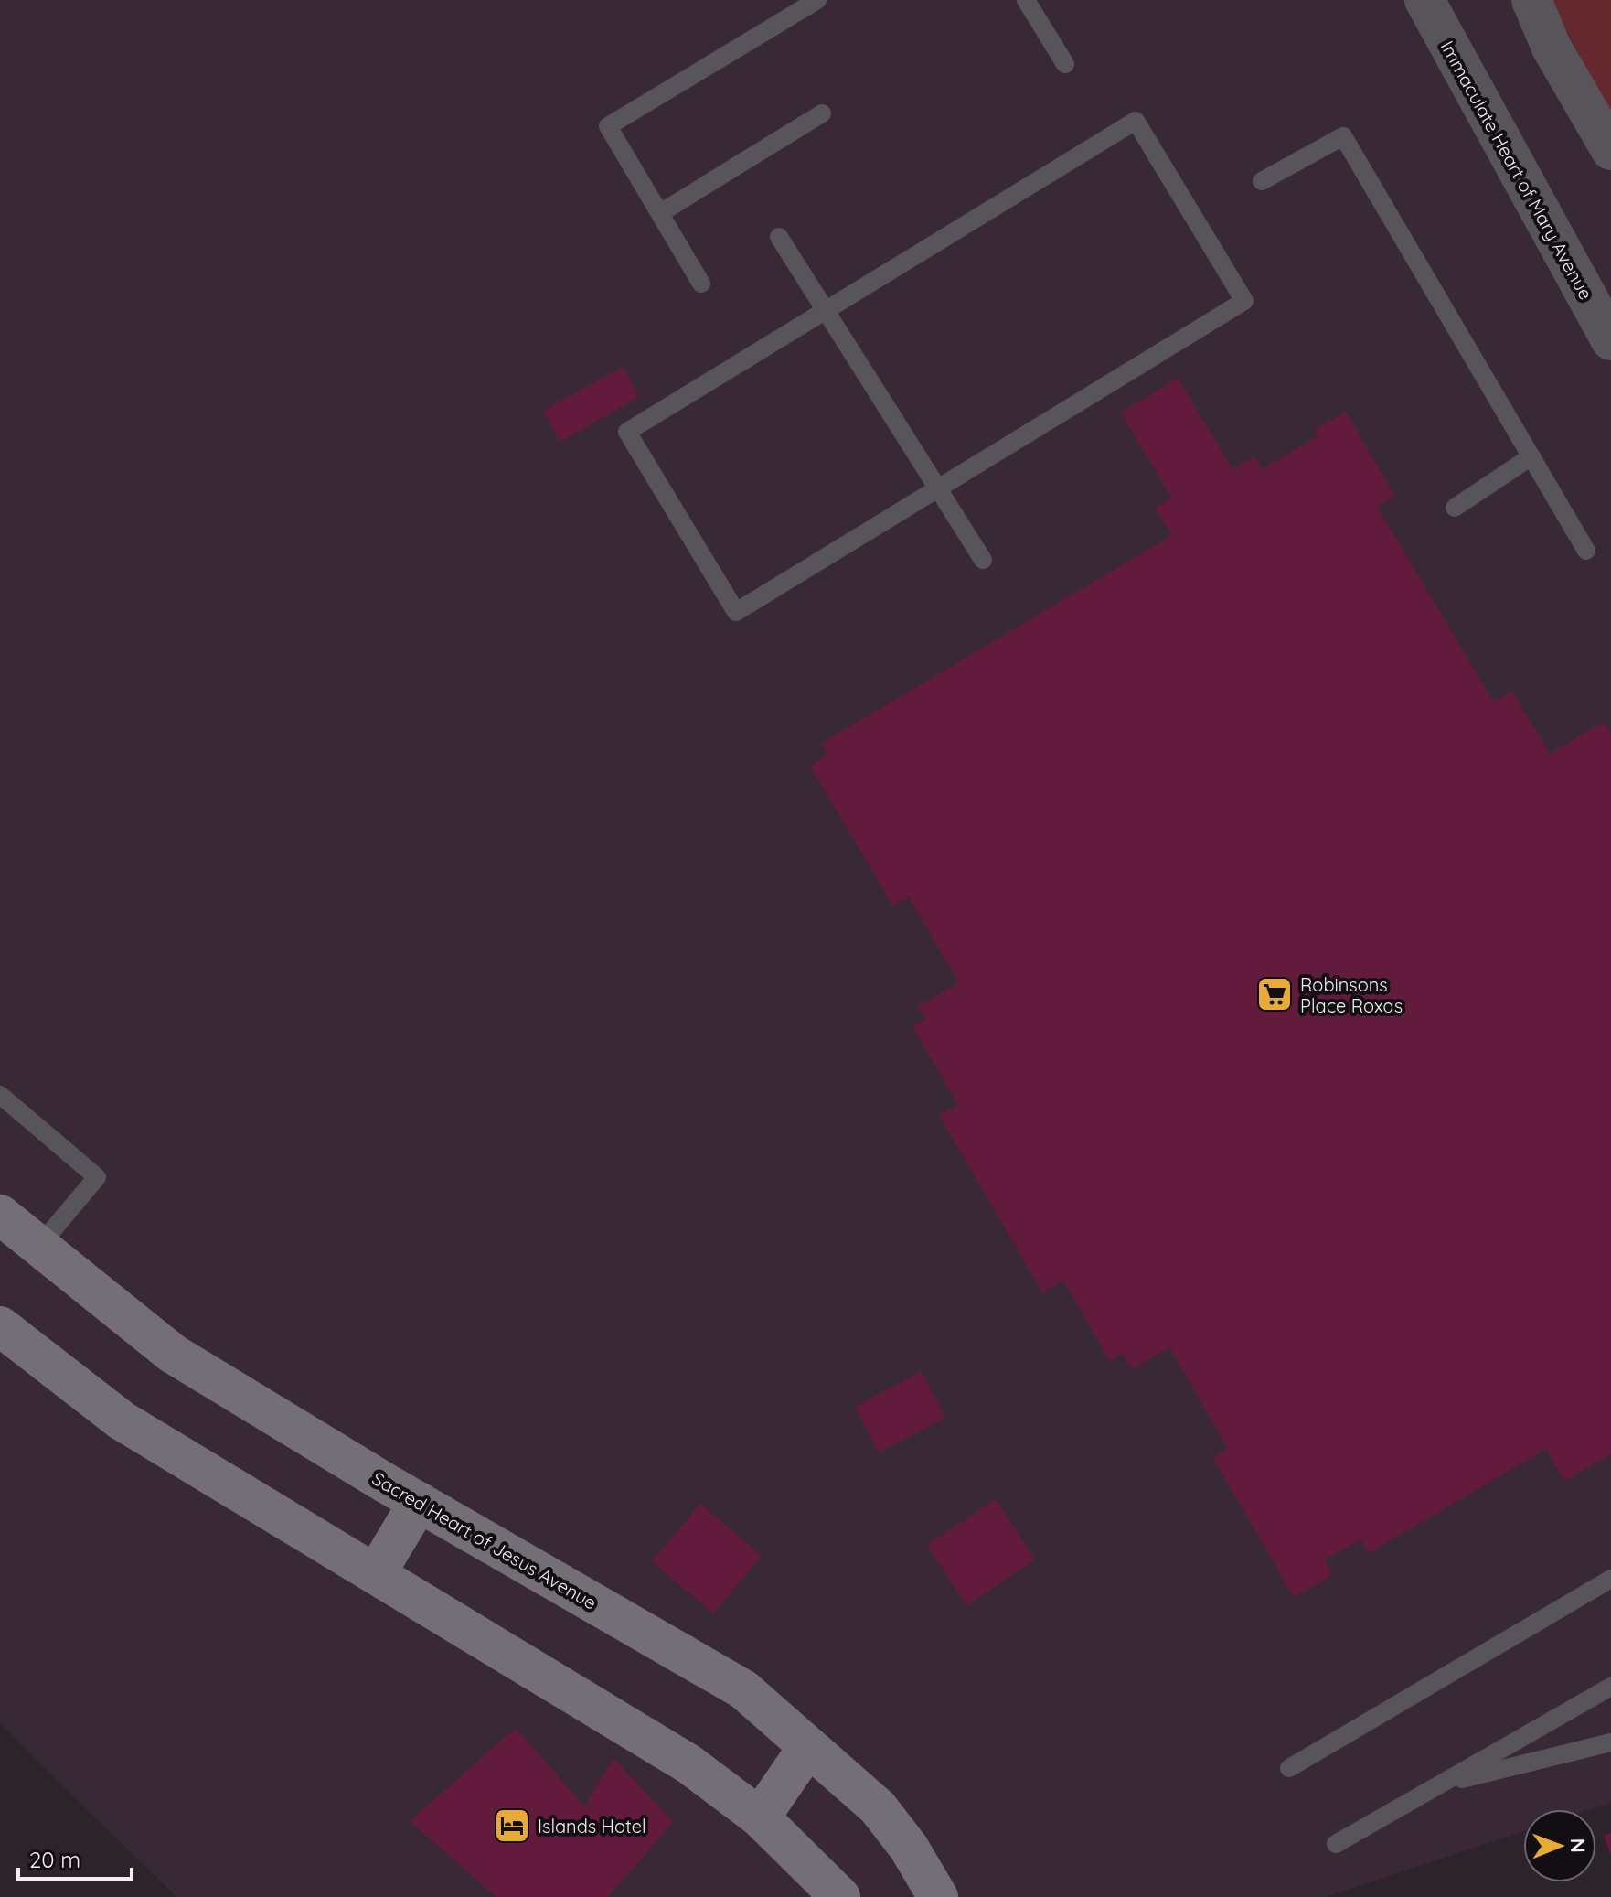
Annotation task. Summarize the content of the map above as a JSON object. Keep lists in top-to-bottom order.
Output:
{
  "streets": {
    "main road": ["Sacred Heart of Jesus Avenue"],
    "street": ["Immaculate Heart of Mary Avenue"]
  },
  "places": {
    "supermarket": ["Robinsons Place Roxas"],
    "hotel": ["Islands Hotel"]
  },
  "scale_bar": "20 m",
  "north": "right"
}
